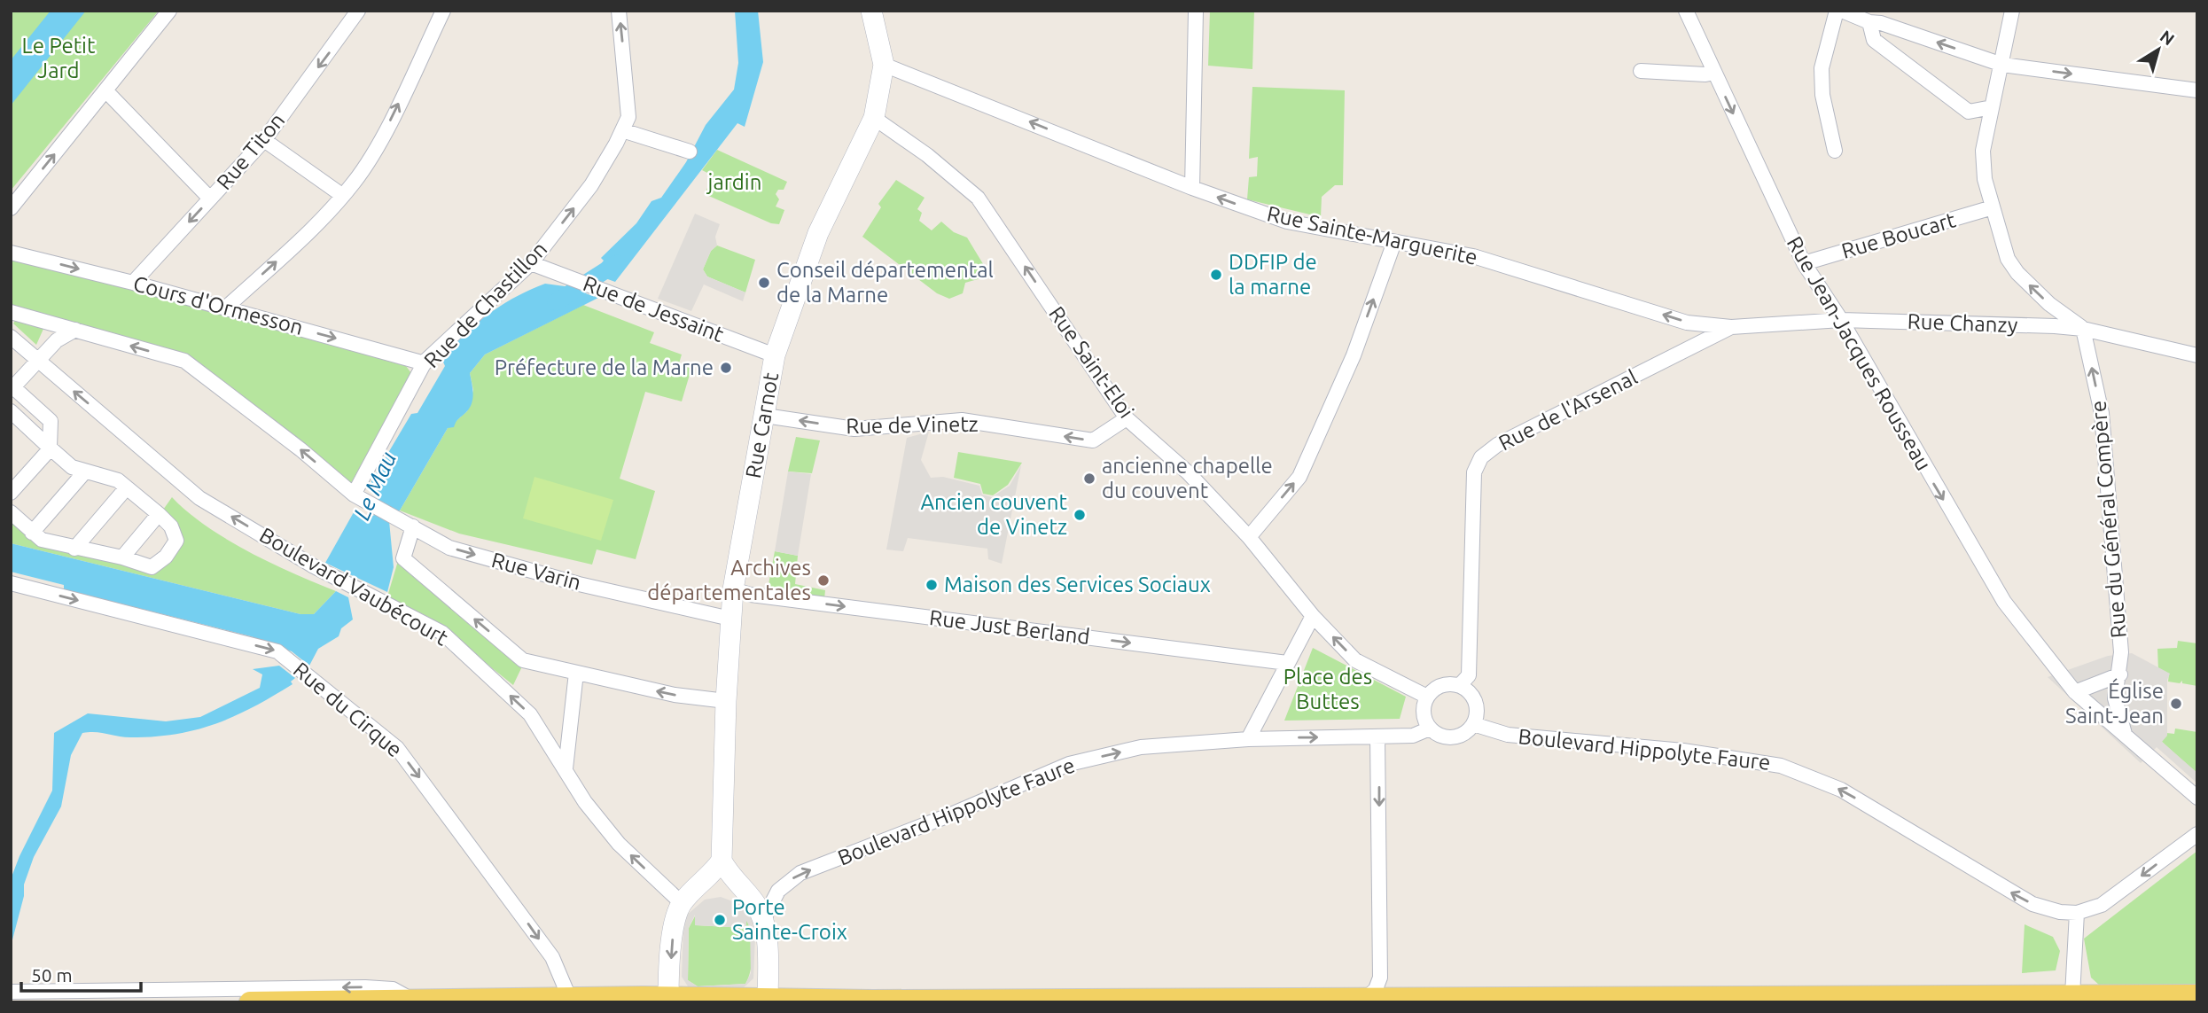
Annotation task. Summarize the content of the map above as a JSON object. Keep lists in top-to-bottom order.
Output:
{
  "streets": {
    "main road": ["Rue Carnot"],
    "street": [
      "Rue Titon",
      "Rue Sainte-Marguerite",
      "Rue Boucart",
      "Rue de Chastillon",
      "Cours d'Ormesson",
      "Rue de Jessaint",
      "Rue Chanzy",
      "Rue Jean-Jacques Rousseau",
      "Rue Saint-Eloi",
      "Rue de l'Arsenal",
      "Rue de Vinetz",
      "Rue du Général Compère",
      "Rue Varin",
      "Boulevard Vaubécourt",
      "Rue Just Berland",
      "Rue du Cirque",
      "Boulevard Hippolyte Faure"
    ]
  },
  "crossings": [
    ["Rue Titon", "Cours d'Ormesson"],
    ["Rue Sainte-Marguerite", "Rue Chanzy"],
    ["Rue Sainte-Marguerite", "Rue Jean-Jacques Rousseau"],
    ["Rue Sainte-Marguerite", "Rue de l'Arsenal"],
    ["Rue Sainte-Marguerite", "Rue Carnot"],
    ["Rue Boucart", "Rue Jean-Jacques Rousseau"],
    ["Rue de Chastillon", "Cours d'Ormesson"],
    ["Rue de Chastillon", "Rue de Jessaint"],
    ["Rue de Chastillon", "Rue Varin"],
    ["Rue de Jessaint", "Rue Carnot"],
    ["Rue Chanzy", "Rue Jean-Jacques Rousseau"],
    ["Rue Chanzy", "Rue du Général Compère"],
    ["Rue Jean-Jacques Rousseau", "Rue du Général Compère"],
    ["Rue Saint-Eloi", "Rue de l'Arsenal"],
    ["Rue Saint-Eloi", "Rue Carnot"],
    ["Rue Saint-Eloi", "Rue de Vinetz"],
    ["Rue Saint-Eloi", "Boulevard Hippolyte Faure"],
    ["Rue de l'Arsenal", "Boulevard Hippolyte Faure"],
    ["Rue Carnot", "Rue de Vinetz"],
    ["Rue Carnot", "Rue Varin"],
    ["Rue Carnot", "Rue Just Berland"]
  ],
  "one_way": [
    "Rue Sainte-Marguerite",
    "Rue de Chastillon",
    "Rue Jean-Jacques Rousseau",
    "Rue Saint-Eloi",
    "Rue de Vinetz",
    "Rue du Général Compère",
    "Rue Just Berland",
    "Rue du Cirque"
  ],
  "water": ["Le Mau"],
  "parks": ["Le Petit Jard", "jardin", "Place des Buttes"],
  "places": [
    "DDFIP de la marne",
    "Conseil départemental de la Marne",
    "Préfecture de la Marne",
    "ancienne chapelle du couvent",
    "Ancien couvent de Vinetz",
    "Archives départementales",
    "Maison des Services Sociaux",
    "Église Saint-Jean",
    "Porte Sainte-Croix"
  ],
  "scale_bar": "50 m",
  "north": "top right"
}
